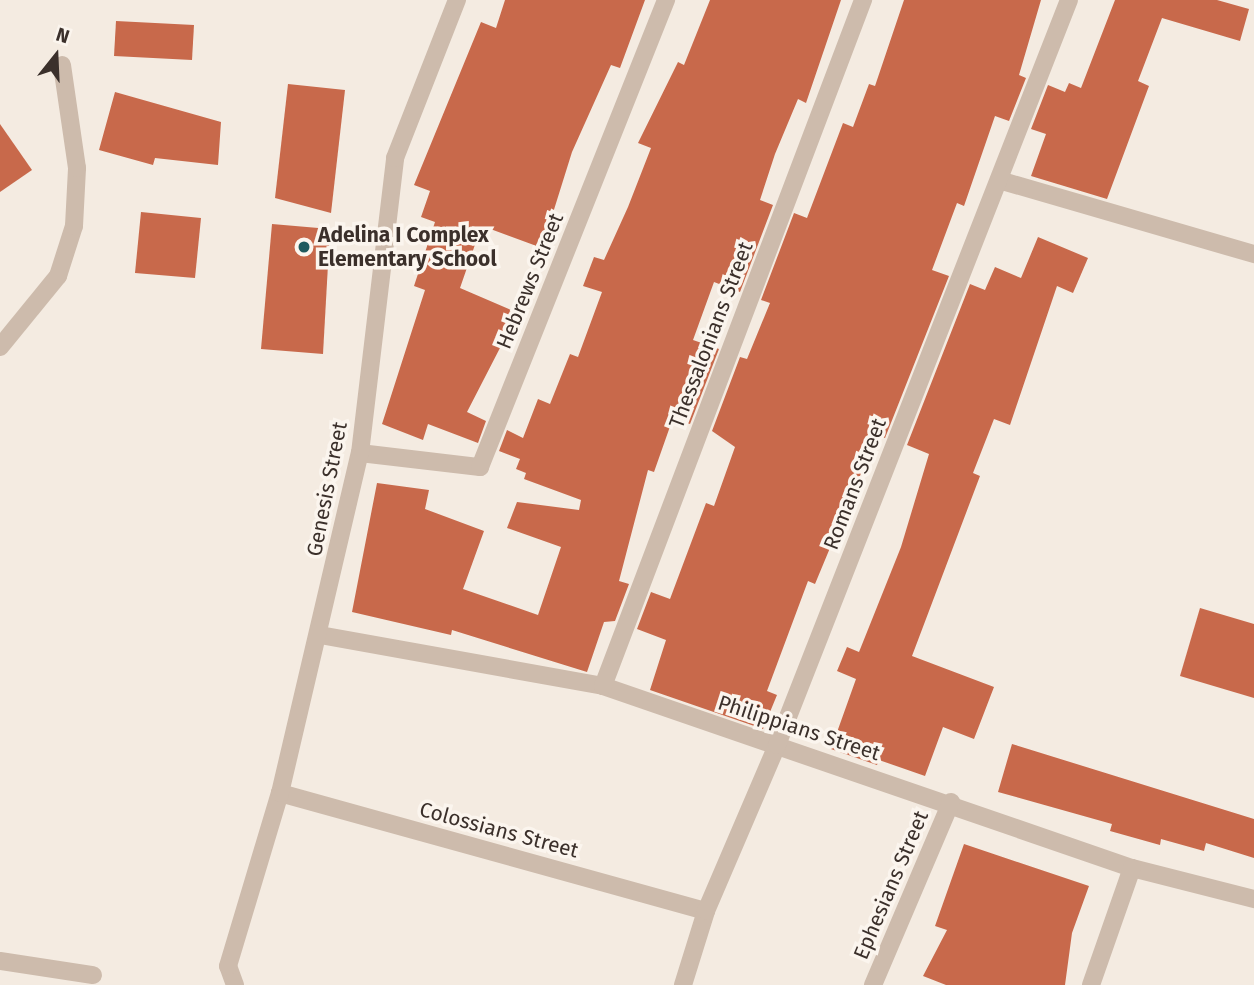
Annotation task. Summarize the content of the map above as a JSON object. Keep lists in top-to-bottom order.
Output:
{
  "streets": {
    "street": [
      "Hebrews Street",
      "Thessalonians Street",
      "Romans Street",
      "Genesis Street",
      "Philippians Street",
      "Colossians Street",
      "Ephesians Street"
    ]
  },
  "crossings": [
    ["Hebrews Street", "Genesis Street"],
    ["Thessalonians Street", "Philippians Street"],
    ["Romans Street", "Philippians Street"],
    ["Romans Street", "Colossians Street"],
    ["Genesis Street", "Philippians Street"],
    ["Genesis Street", "Colossians Street"],
    ["Philippians Street", "Ephesians Street"]
  ],
  "places": ["Adelina I Complex Elementary School"],
  "north": "top"
}
